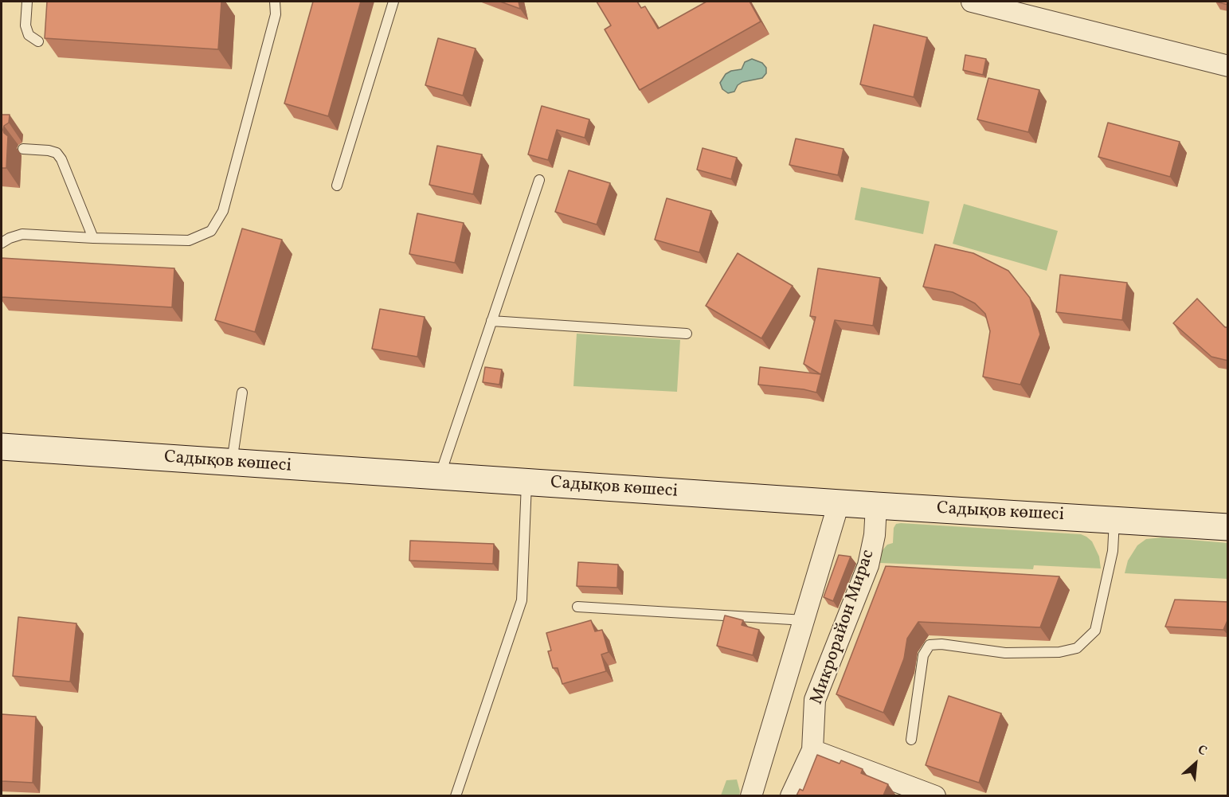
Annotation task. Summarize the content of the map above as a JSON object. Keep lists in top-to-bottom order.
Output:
{
  "streets": {
    "street": ["Садықов көшесі", "Микрорайон Мирас"]
  },
  "crossings": [
    ["Садықов көшесі", "Микрорайон Мирас"]
  ],
  "north": "top right"
}
